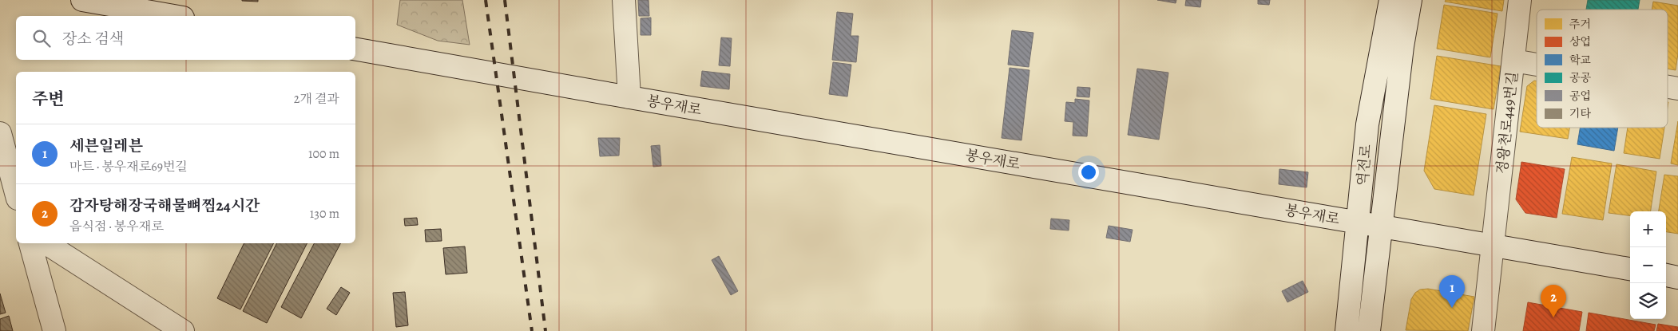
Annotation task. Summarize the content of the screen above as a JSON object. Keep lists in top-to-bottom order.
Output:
{
  "streets": {
    "street": ["봉우재로", "정왕천로449번길", "역전로"]
  },
  "crossings": [
    ["봉우재로", "정왕천로449번길"],
    ["봉우재로", "역전로"]
  ],
  "legend": [
    "주거",
    "상업",
    "학교",
    "공공",
    "공업",
    "기타"
  ],
  "page": {
    "search": "장소 검색",
    "heading": ["주변", "2개 결과"],
    "list": [
      {
        "mark": "1",
        "name": "세븐일레븐",
        "note": "마트 · 봉우재로69번길",
        "value": "100 m"
      },
      {
        "mark": "2",
        "name": "감자탕해장국해물뼈찜24시간",
        "note": "음식점 · 봉우재로",
        "value": "130 m"
      }
    ],
    "map_buttons": ["+", "−"],
    "pins": ["1", "2"]
  }
}
